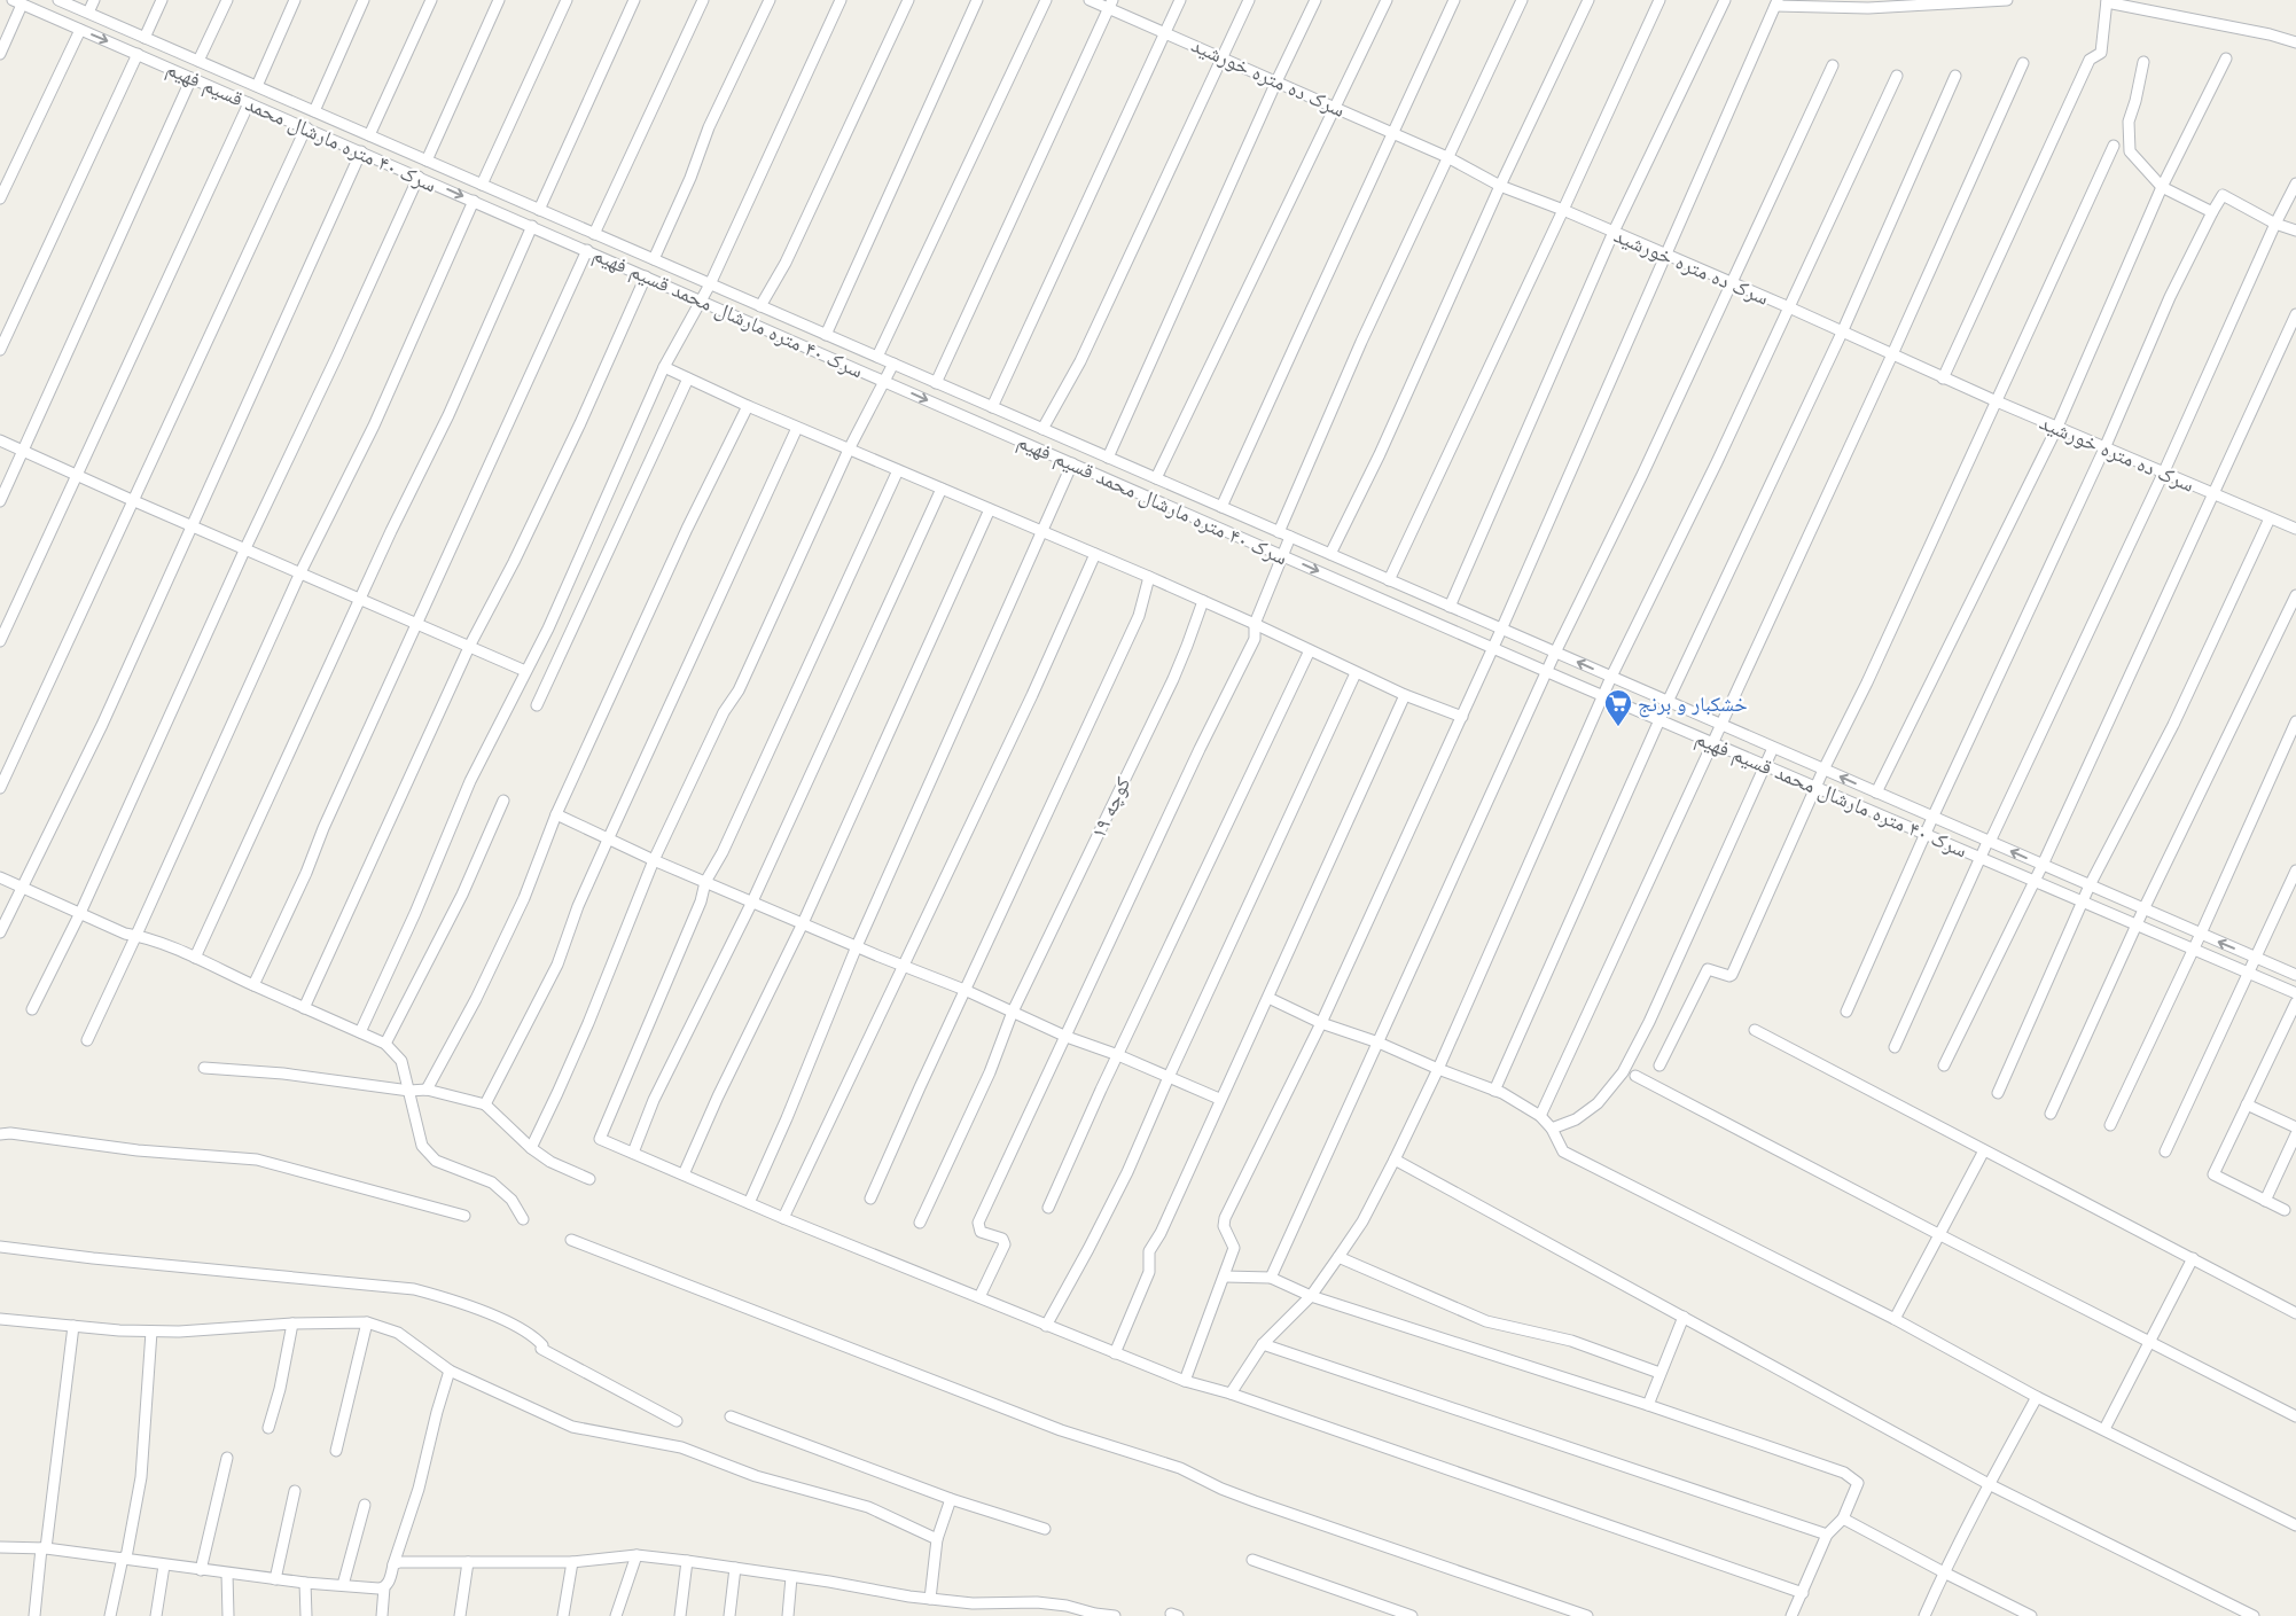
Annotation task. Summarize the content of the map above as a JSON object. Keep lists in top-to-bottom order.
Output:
{
  "streets": {
    "street": ["سرک ده متره خورشید", "سرک ۴۰ متره مارشال محمد قسیم فهیم", "کوچه ۱۹"]
  },
  "places": {
    "supermarket": ["خشکبار و برنج"]
  }
}
